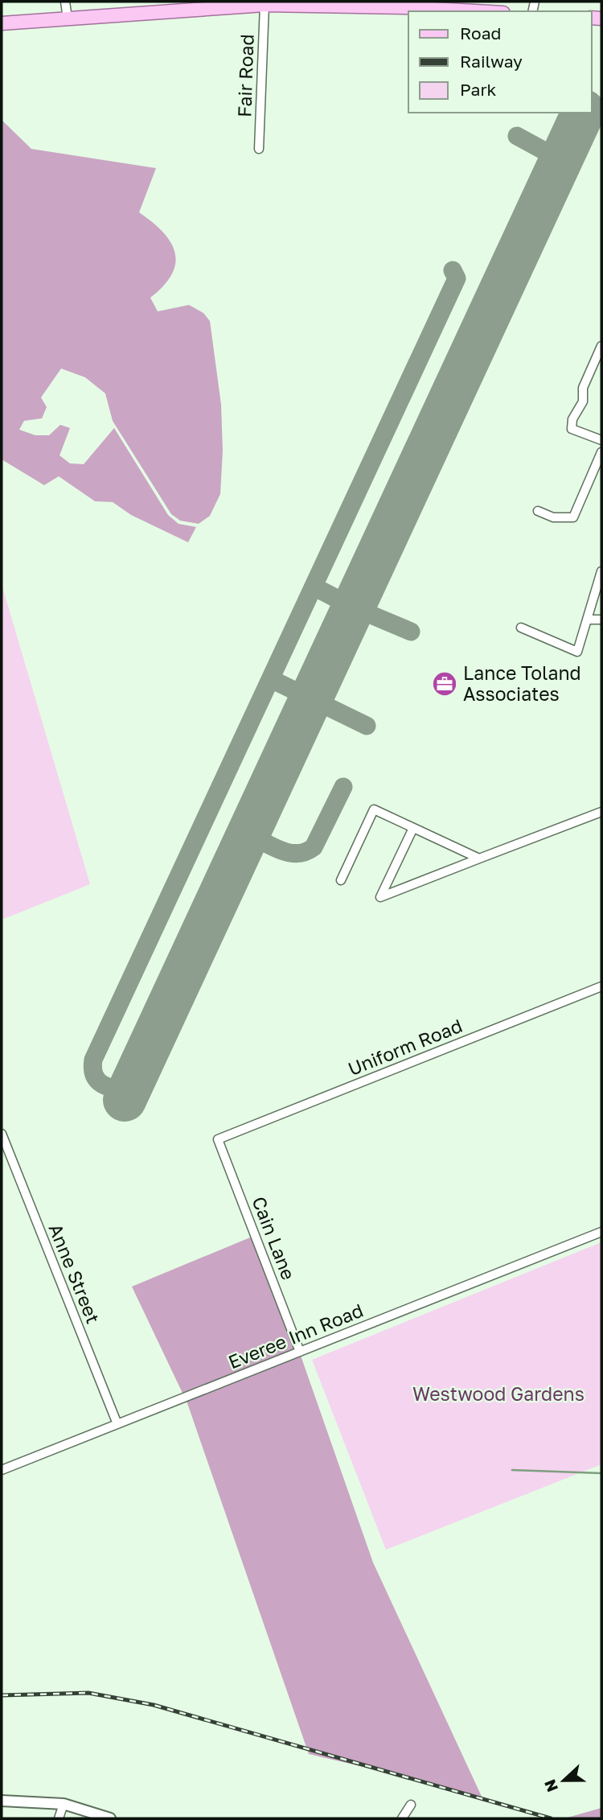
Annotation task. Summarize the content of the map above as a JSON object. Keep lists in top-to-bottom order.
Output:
{
  "streets": {
    "street": [
      "Fair Road",
      "Uniform Road",
      "Cain Lane",
      "Anne Street",
      "Everee Inn Road"
    ]
  },
  "crossings": [
    ["Uniform Road", "Cain Lane"],
    ["Cain Lane", "Everee Inn Road"],
    ["Anne Street", "Everee Inn Road"]
  ],
  "parks": ["Westwood Gardens"],
  "places": {
    "office": ["Lance Toland Associates"]
  },
  "legend": ["Road", "Railway", "Park"],
  "north": "left"
}
